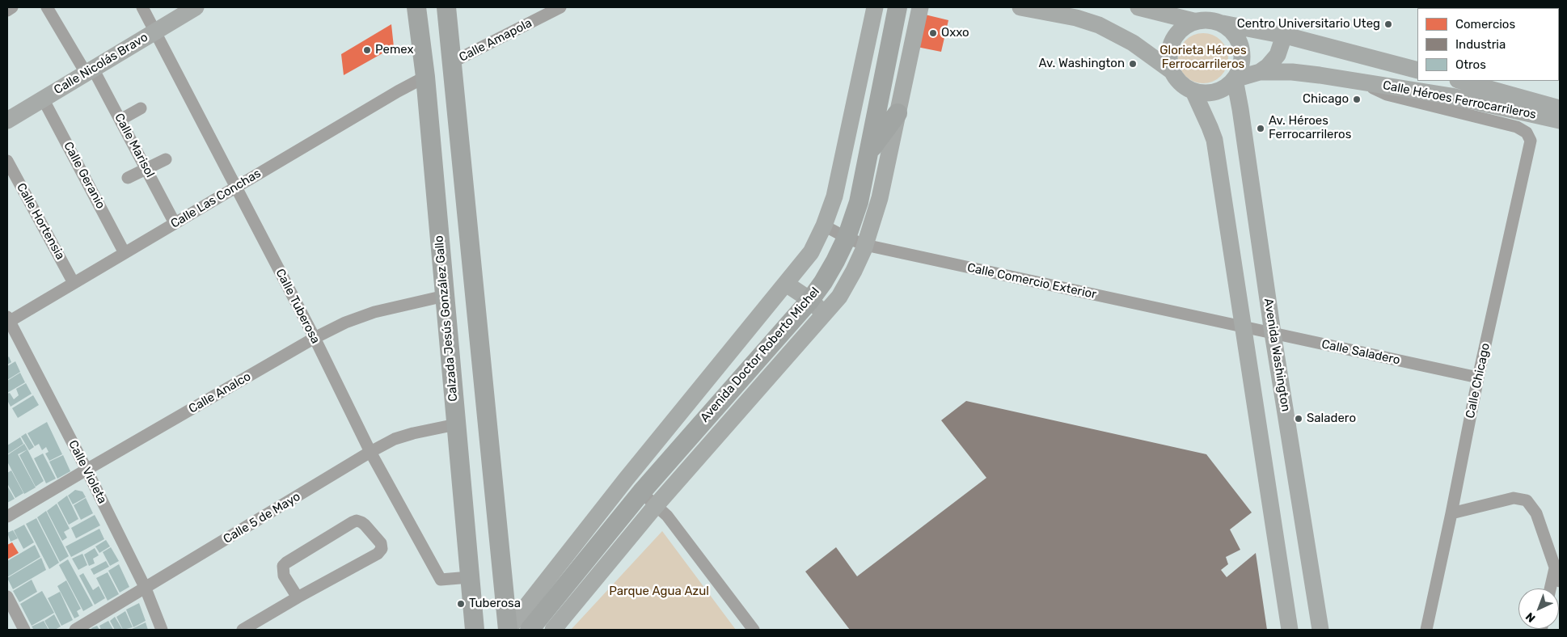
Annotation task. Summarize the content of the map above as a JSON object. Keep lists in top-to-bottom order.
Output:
{
  "streets": {
    "main road": [
      "Calle Nicolás Bravo",
      "Calle Héroes Ferrocarrileros",
      "Calzada Jesús González Gallo",
      "Avenida Doctor Roberto Michel",
      "Avenida Washington"
    ],
    "street": [
      "Calle Amapola",
      "Calle Marisol",
      "Calle Geranio",
      "Calle Las Conchas",
      "Calle Hortensia",
      "Calle Comercio Exterior",
      "Calle Tuberosa",
      "Calle Saladero",
      "Calle Chicago",
      "Calle Analco",
      "Calle Violeta",
      "Calle 5 de Mayo"
    ]
  },
  "crossings": [
    ["Calle Nicolás Bravo", "Calle Marisol"],
    ["Calle Nicolás Bravo", "Calle Geranio"],
    ["Calle Nicolás Bravo", "Calle Tuberosa"],
    ["Calle Héroes Ferrocarrileros", "Avenida Washington"],
    ["Calle Héroes Ferrocarrileros", "Calle Chicago"],
    ["Calle Marisol", "Calle Las Conchas"],
    ["Calle Geranio", "Calle Las Conchas"],
    ["Calle Las Conchas", "Calle Hortensia"],
    ["Calle Las Conchas", "Calle Tuberosa"],
    ["Calle Las Conchas", "Calzada Jesús González Gallo"],
    ["Calle Las Conchas", "Calle Violeta"],
    ["Calle Comercio Exterior", "Calle Saladero"],
    ["Calle Comercio Exterior", "Avenida Doctor Roberto Michel"],
    ["Calle Tuberosa", "Calzada Jesús González Gallo"],
    ["Calle Tuberosa", "Calle Analco"],
    ["Calle Tuberosa", "Calle 5 de Mayo"],
    ["Calzada Jesús González Gallo", "Calle Analco"],
    ["Calzada Jesús González Gallo", "Calle 5 de Mayo"],
    ["Calle Saladero", "Avenida Washington"],
    ["Calle Saladero", "Calle Chicago"],
    ["Calle Analco", "Calle Violeta"],
    ["Calle Violeta", "Calle 5 de Mayo"]
  ],
  "parks": ["Glorieta Héroes Ferrocarrileros", "Parque Agua Azul"],
  "places": [
    "Centro Universitario Uteg",
    "Oxxo",
    "Pemex",
    "Av. Washington",
    "Chicago",
    "Av. Héroes Ferrocarrileros",
    "Saladero",
    "Tuberosa"
  ],
  "legend": ["Comercios", "Industria", "Otros"],
  "north": "bottom left"
}
